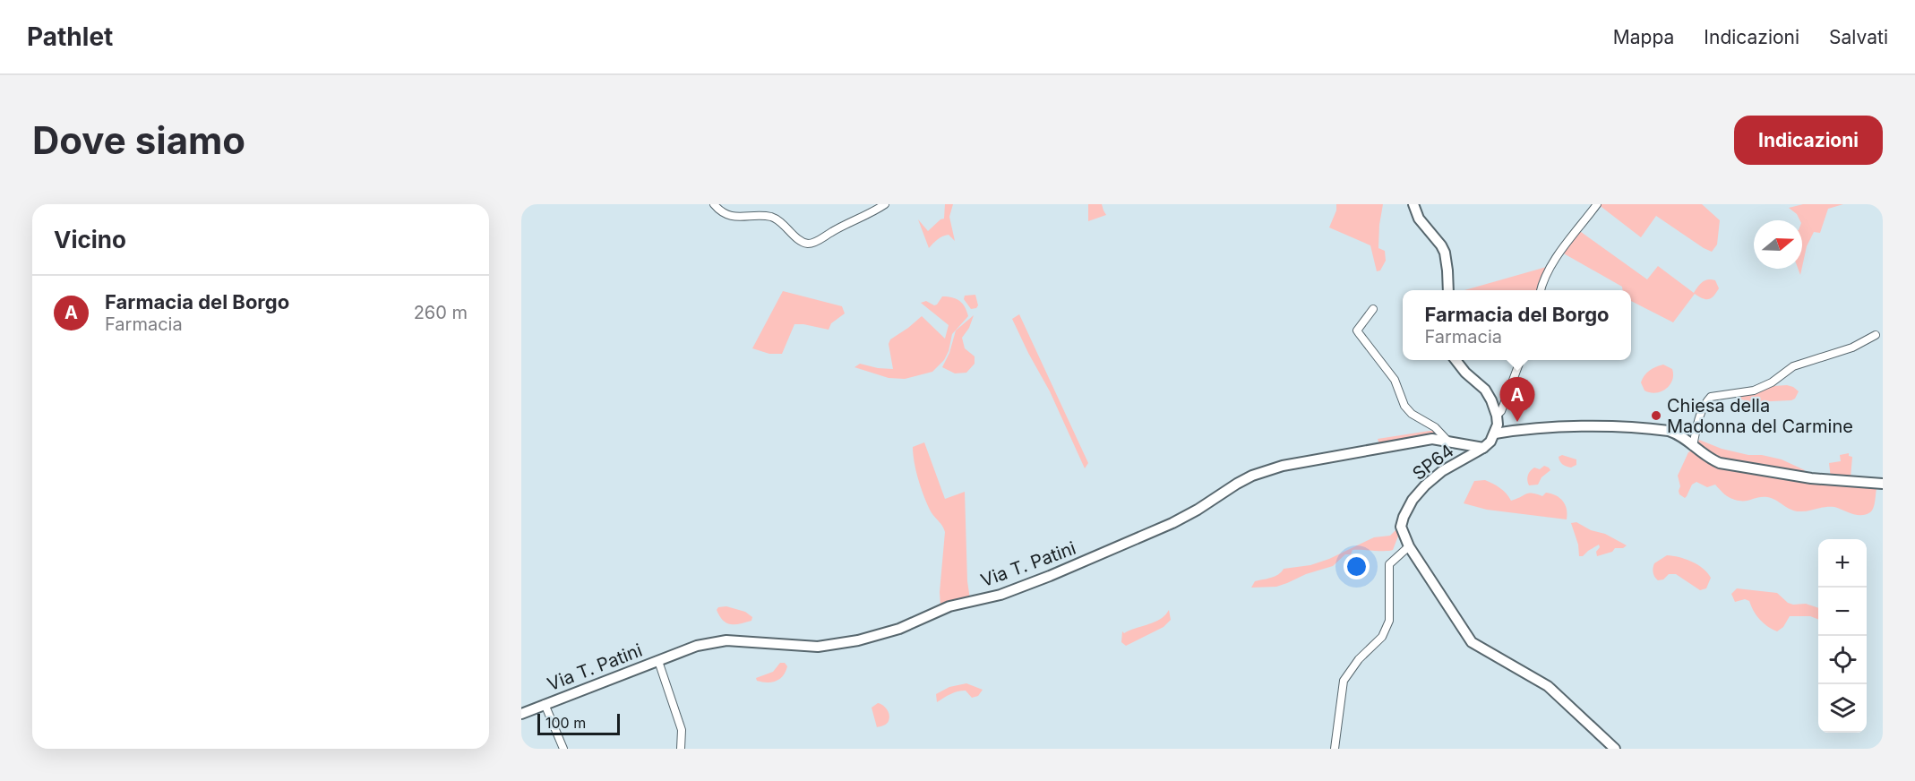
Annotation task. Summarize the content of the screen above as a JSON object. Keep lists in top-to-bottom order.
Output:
{
  "streets": {
    "street": ["SP64", "Via T. Patini"]
  },
  "crossings": [
    ["SP64", "Via T. Patini"]
  ],
  "places": ["Chiesa della Madonna del Carmine"],
  "scale_bar": "100 m",
  "north": "right",
  "page": {
    "header": "Pathlet",
    "nav": ["Mappa", "Indicazioni", "Salvati"],
    "buttons": "Indicazioni",
    "title": "Dove siamo",
    "heading": "Vicino",
    "list": [
      {
        "mark": "A",
        "name": "Farmacia del Borgo",
        "note": "Farmacia",
        "value": "260 m"
      }
    ],
    "popup": ["Farmacia del Borgo", "Farmacia"],
    "pins": "A",
    "map_buttons": ["+", "−"],
    "scale": "100 m"
  }
}
